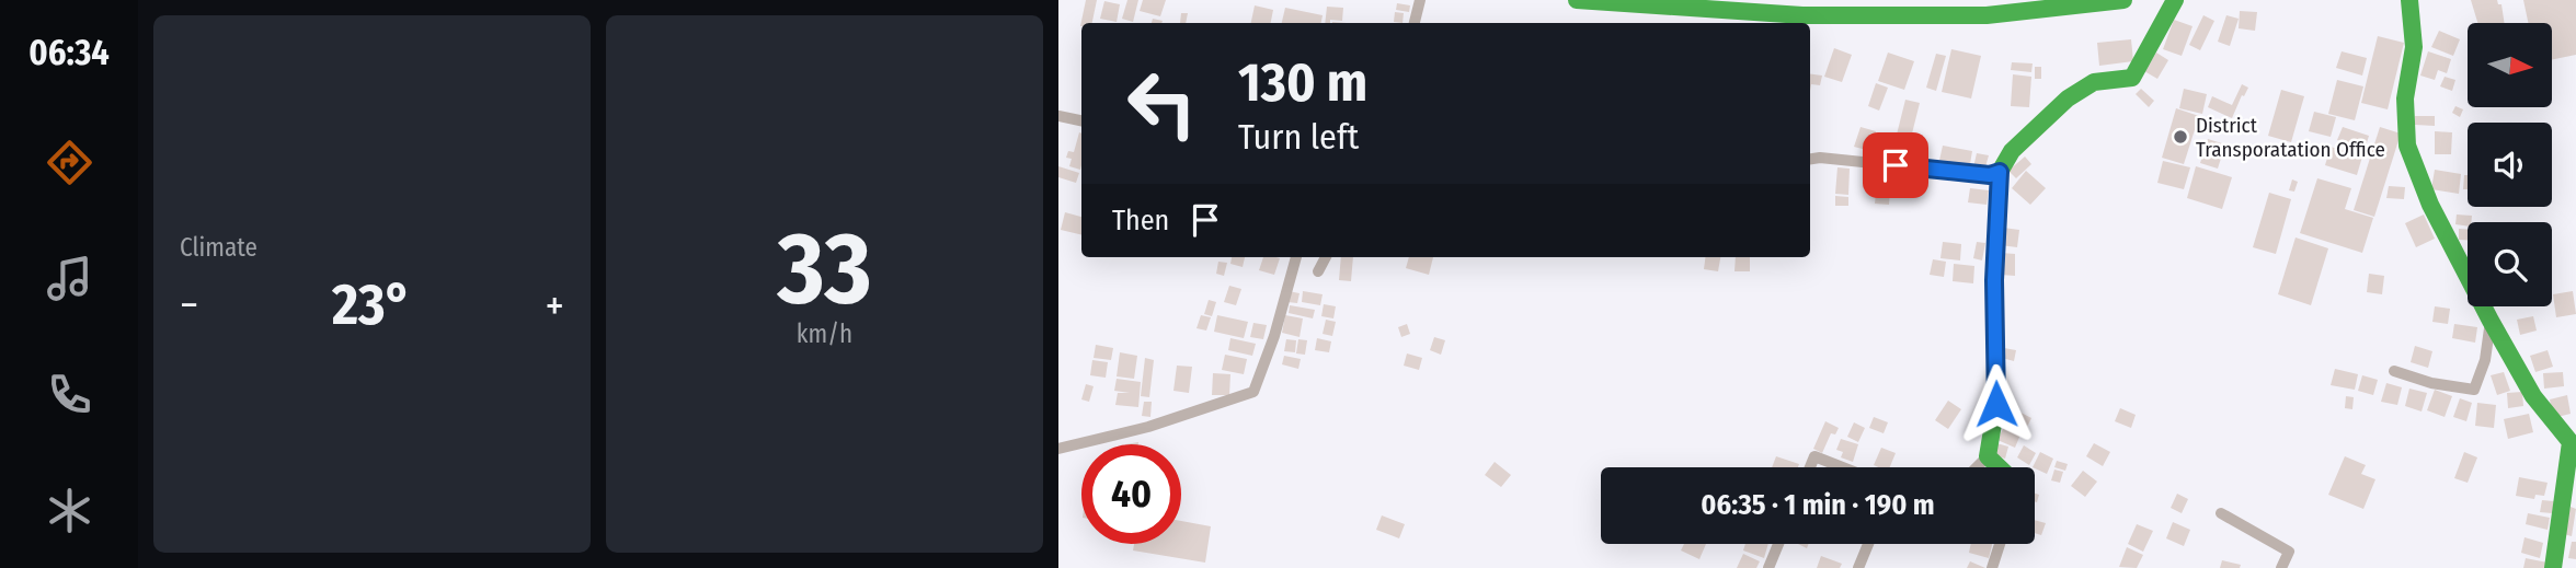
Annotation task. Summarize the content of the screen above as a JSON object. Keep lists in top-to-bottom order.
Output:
{
  "places": ["District Transporatation Office"],
  "north": "right",
  "page": {
    "tabs": "06:34",
    "tile": [
      "Climate",
      ["33", "km/h"]
    ],
    "turn": ["130 m", "Turn left"],
    "then": "Then",
    "heat": ["−", "23°", "+"],
    "limit": "40",
    "trip": "06:35 · 1 min · 190 m"
  }
}
